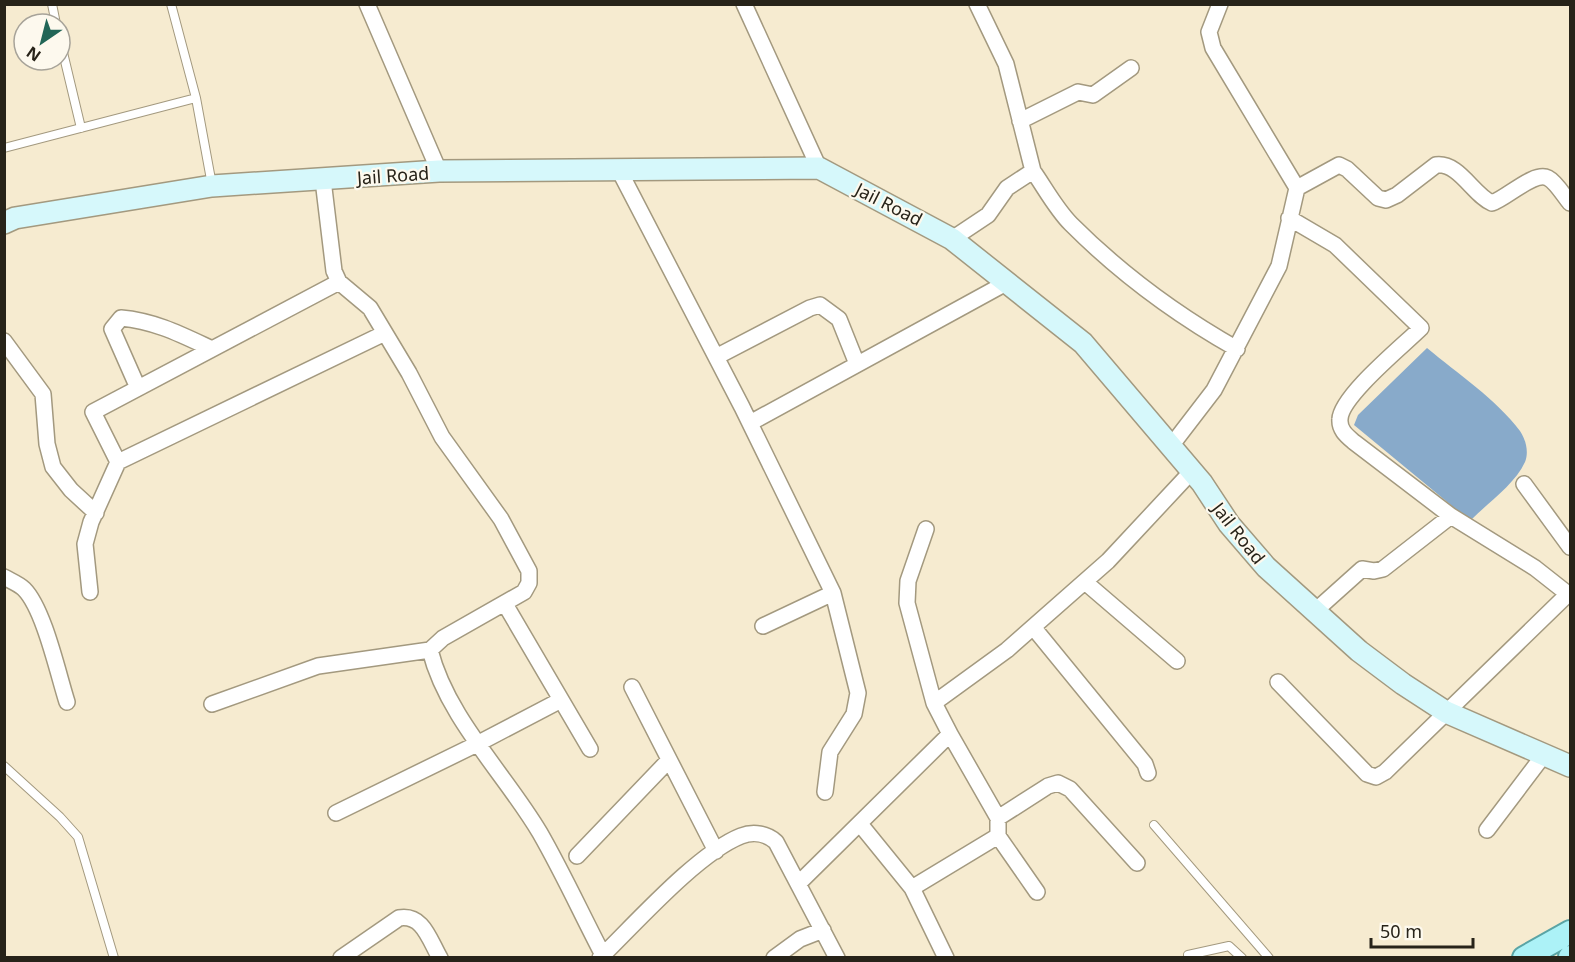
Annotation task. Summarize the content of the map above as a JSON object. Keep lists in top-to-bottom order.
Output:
{
  "streets": {
    "street": ["Jail Road"]
  },
  "scale_bar": "50 m",
  "north": "bottom left"
}
